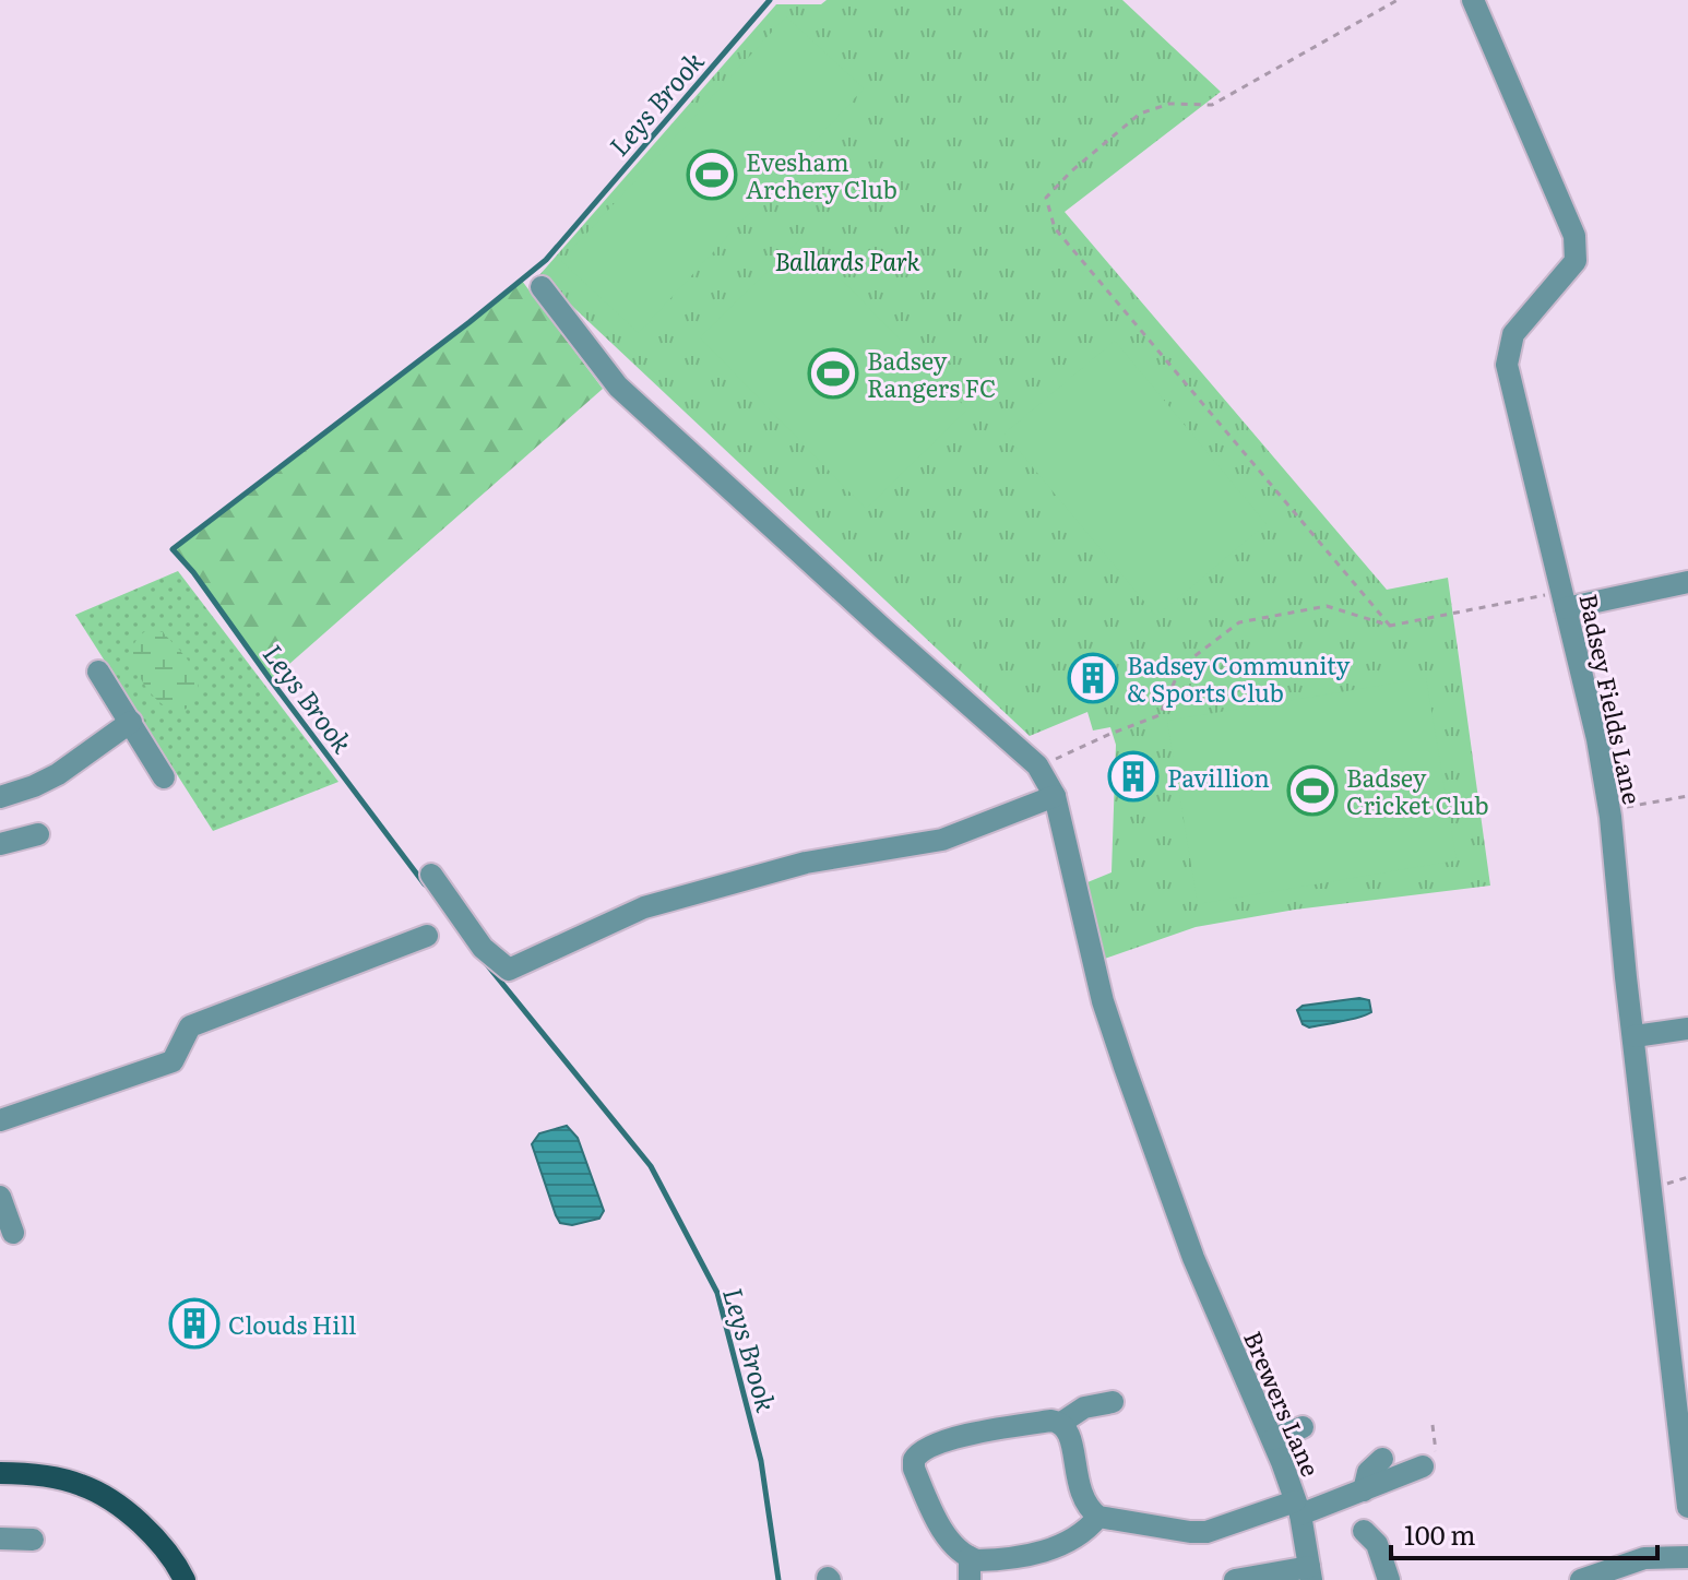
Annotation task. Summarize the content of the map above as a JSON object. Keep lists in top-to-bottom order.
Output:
{
  "streets": {
    "street": ["Badsey Fields Lane", "Brewers Lane"]
  },
  "water": ["Leys Brook"],
  "parks": ["Ballards Park"],
  "places": {
    "sports": ["Evesham Archery Club", "Badsey Rangers FC", "Badsey Cricket Club"],
    "building": ["Badsey Community & Sports Club", "Pavillion", "Clouds Hill"]
  },
  "scale_bar": "100 m"
}
